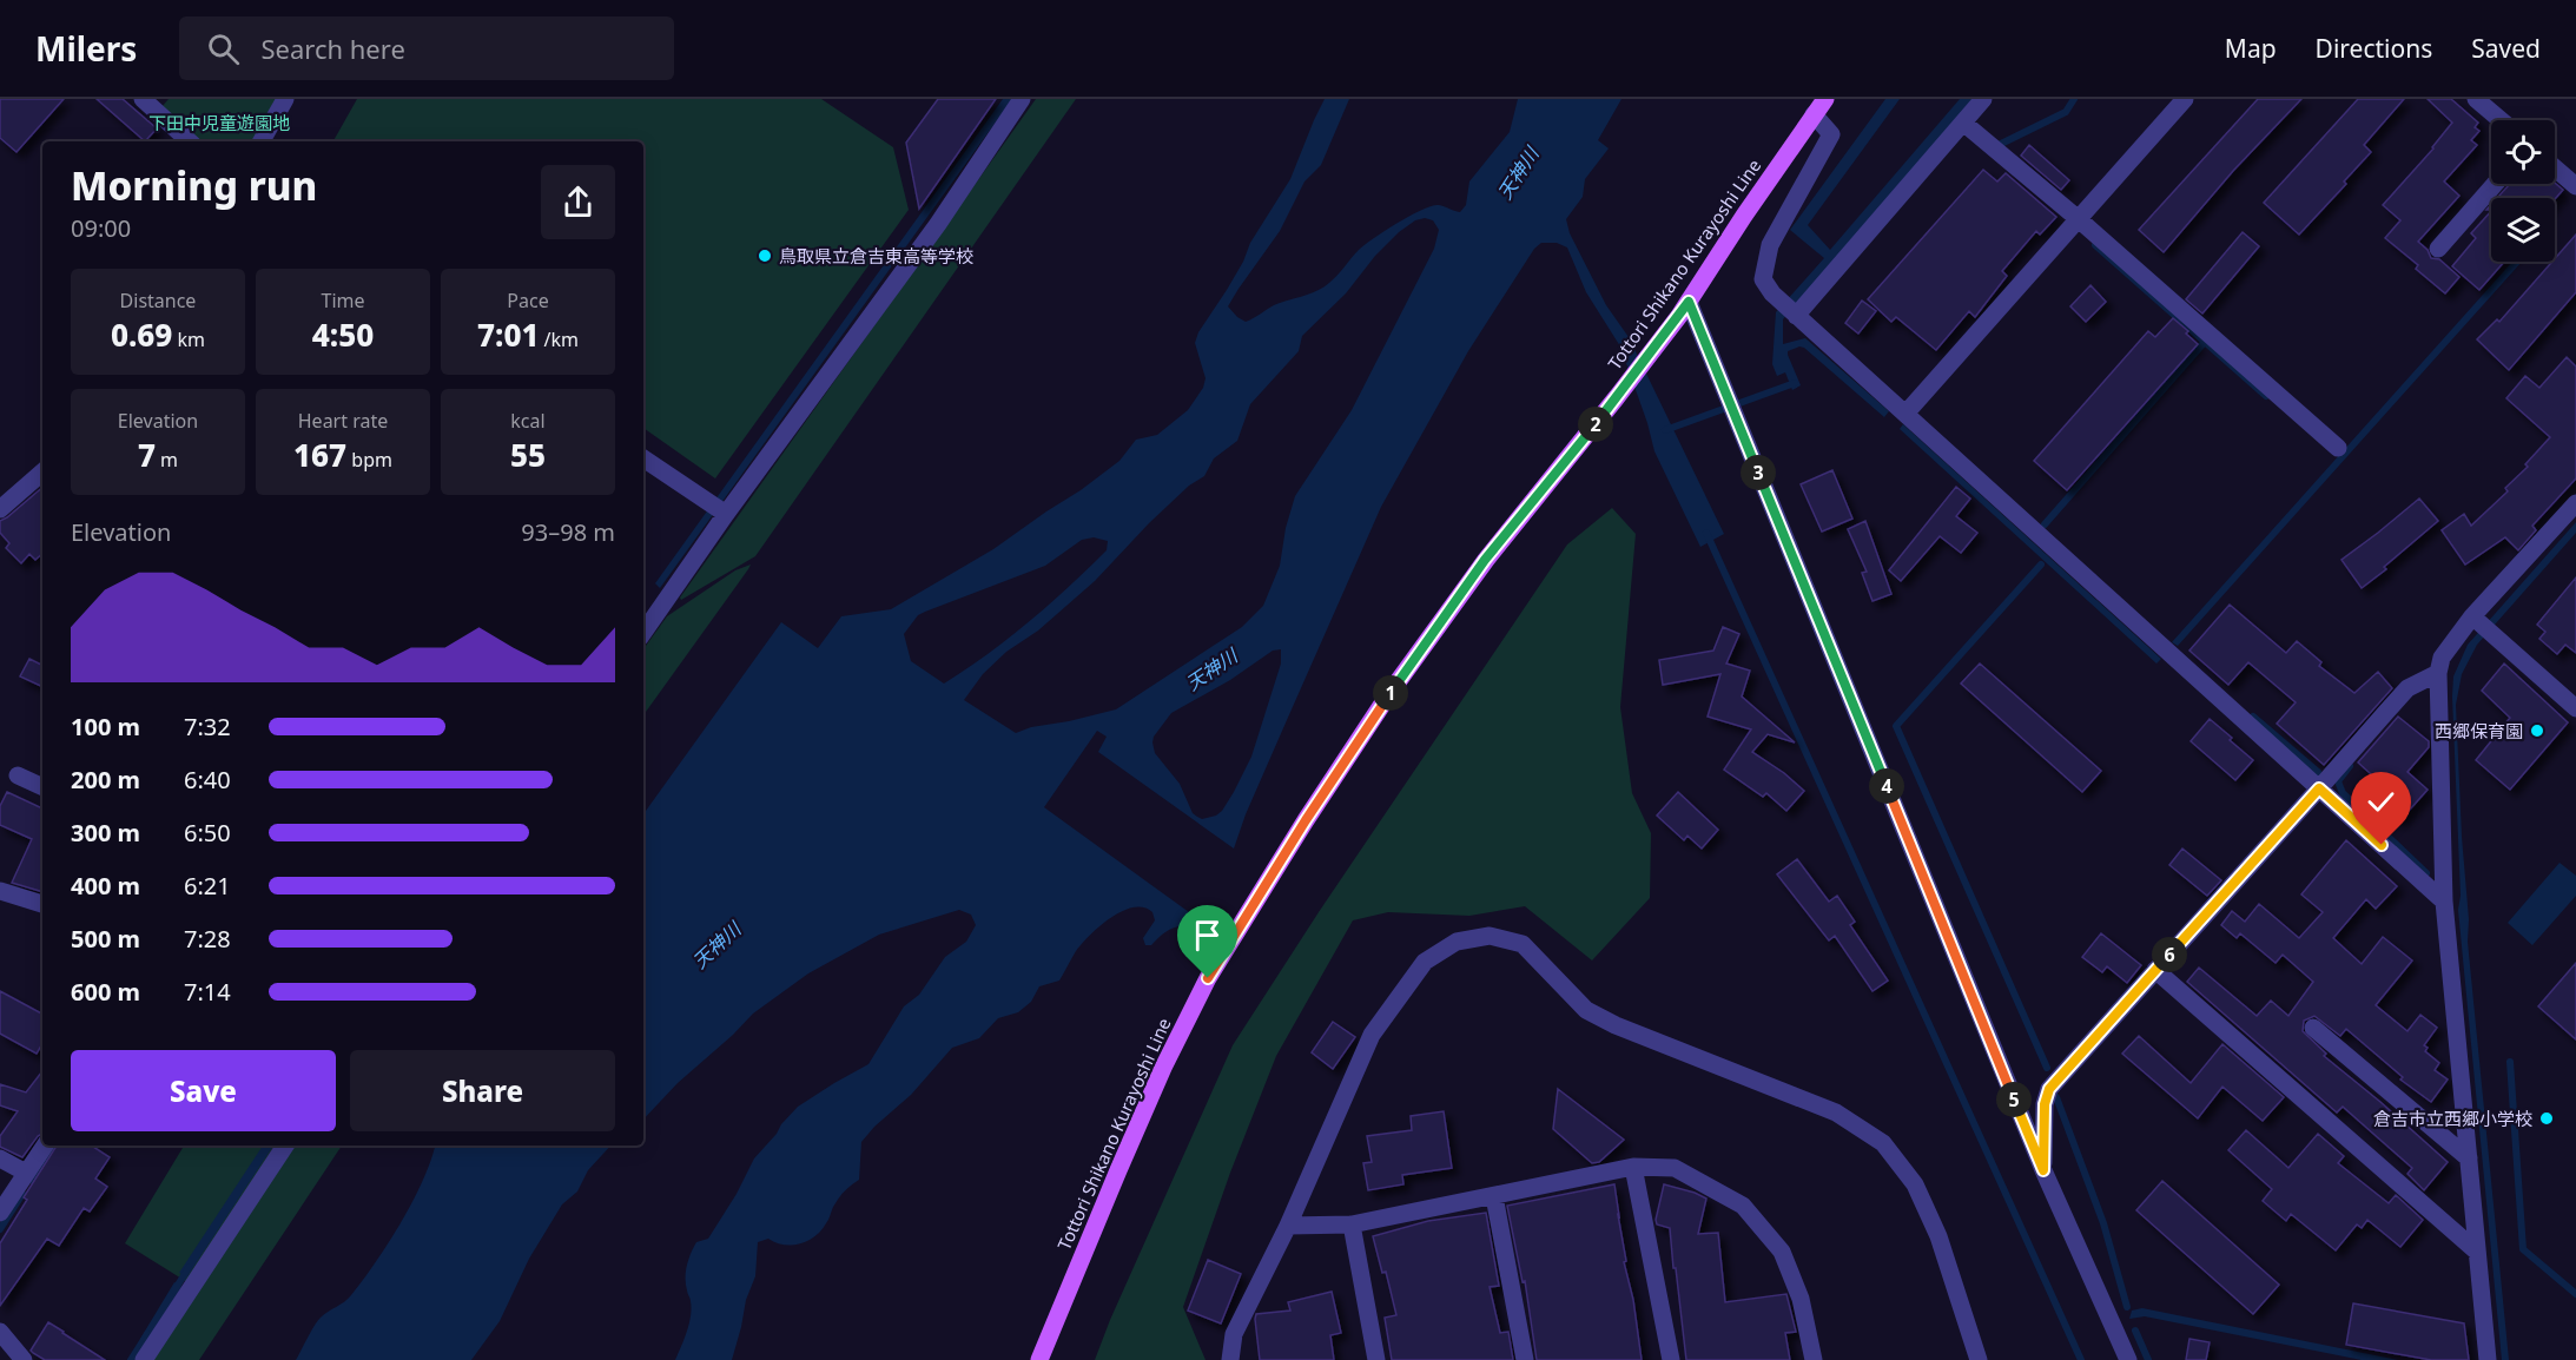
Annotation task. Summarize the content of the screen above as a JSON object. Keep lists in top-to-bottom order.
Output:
{
  "streets": {
    "main road": ["Tottori Shikano Kurayoshi Line"]
  },
  "water": ["天神川"],
  "parks": ["下田中児童遊園地"],
  "places": ["鳥取県立倉吉東高等学校", "西郷保育園", "倉吉市立西郷小学校"],
  "page": {
    "header": "Milers",
    "search": "Search here",
    "nav": ["Map", "Directions", "Saved"],
    "heading": ["Morning run", "09:00"],
    "stats": [
      ["Distance", "0.69 km"],
      ["Time", "4:50"],
      ["Pace", "7:01 /km"],
      ["Elevation", "7 m"],
      ["Heart rate", "167 bpm"],
      ["kcal", "55"]
    ],
    "pins": [
      "2",
      "3",
      "1",
      "4",
      "6",
      "5"
    ],
    "chart": ["Elevation", "93–98 m"],
    "list": [
      {
        "name": "100 m",
        "note": "7:32"
      },
      {
        "name": "200 m",
        "note": "6:40"
      },
      {
        "name": "300 m",
        "note": "6:50"
      },
      {
        "name": "400 m",
        "note": "6:21"
      },
      {
        "name": "500 m",
        "note": "7:28"
      },
      {
        "name": "600 m",
        "note": "7:14"
      }
    ],
    "buttons": ["Save", "Share"]
  }
}
